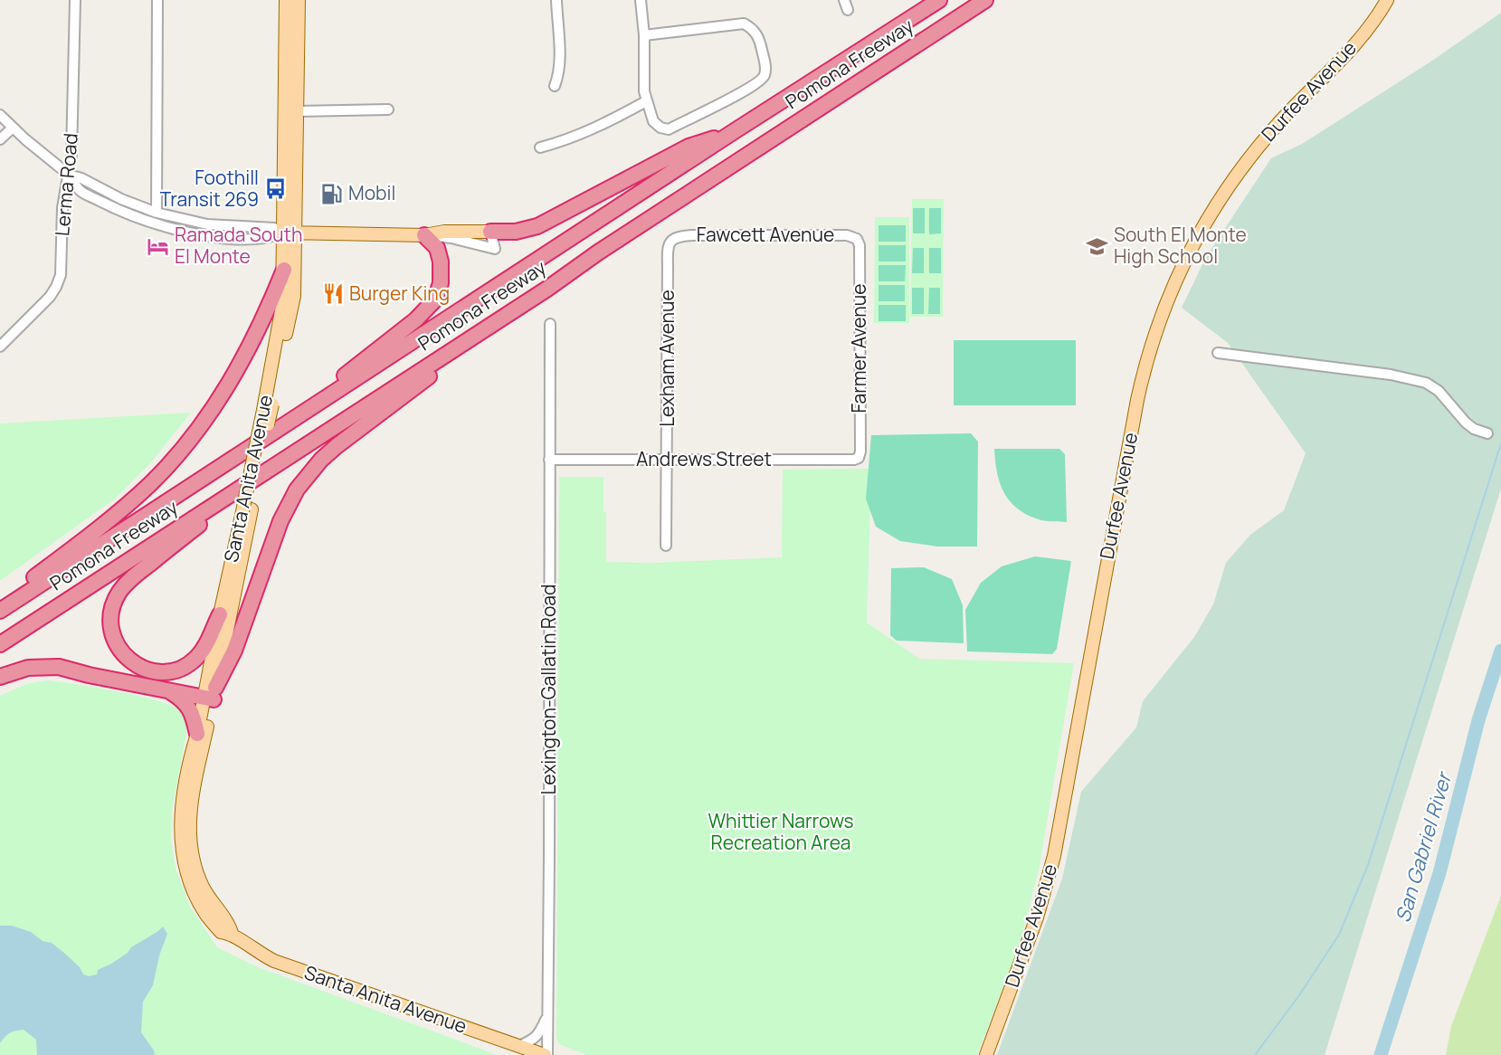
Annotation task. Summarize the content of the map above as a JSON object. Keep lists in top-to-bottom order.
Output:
{
  "streets": {
    "highway": ["Pomona Freeway"],
    "main road": ["Durfee Avenue", "Santa Anita Avenue"],
    "street": [
      "Lerma Road",
      "Fawcett Avenue",
      "Farmer Avenue",
      "Lexham Avenue",
      "Andrews Street",
      "Lexington-Gallatin Road"
    ]
  },
  "crossings": [
    ["Fawcett Avenue", "Farmer Avenue"],
    ["Fawcett Avenue", "Lexham Avenue"],
    ["Farmer Avenue", "Andrews Street"],
    ["Lexham Avenue", "Andrews Street"],
    ["Andrews Street", "Lexington-Gallatin Road"],
    ["Santa Anita Avenue", "Lexington-Gallatin Road"]
  ],
  "water": ["San Gabriel River"],
  "parks": ["Whittier Narrows Recreation Area"],
  "places": {
    "bus stop": ["Foothill Transit 269"],
    "fuel station": ["Mobil"],
    "hotel": ["Ramada South El Monte"],
    "school or university": ["South El Monte High School"],
    "restaurant": ["Burger King"]
  }
}
